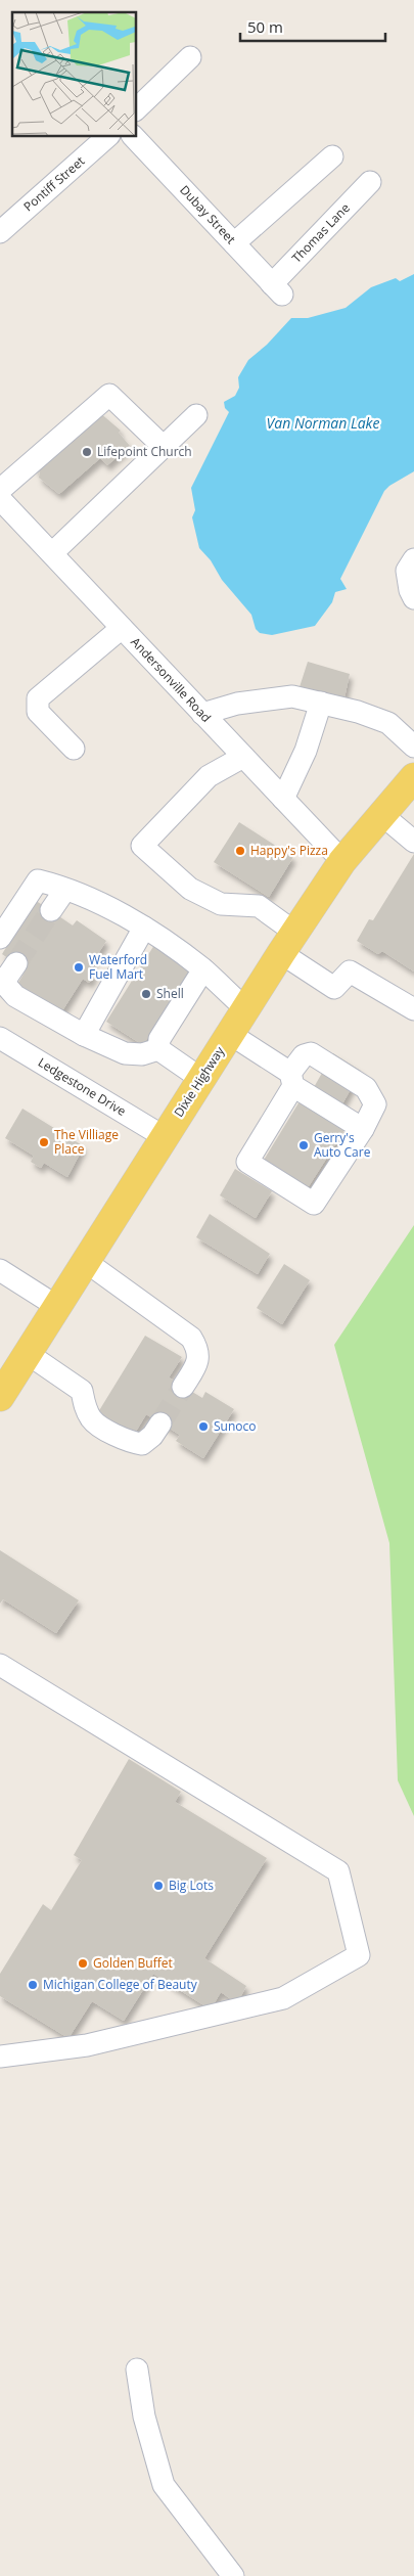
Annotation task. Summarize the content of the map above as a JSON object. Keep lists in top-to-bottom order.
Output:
{
  "streets": {
    "main road": ["Dixie Highway"],
    "street": [
      "Pontiff Street",
      "Dubay Street",
      "Thomas Lane",
      "Andersonville Road",
      "Ledgestone Drive"
    ]
  },
  "crossings": [
    ["Dubay Street", "Thomas Lane"],
    ["Andersonville Road", "Dixie Highway"],
    ["Dixie Highway", "Ledgestone Drive"]
  ],
  "water": ["Van Norman Lake"],
  "places": [
    "Lifepoint Church",
    "Happy's Pizza",
    "Waterford Fuel Mart",
    "Shell",
    "The Villiage Place",
    "Gerry's Auto Care",
    "Sunoco",
    "Big Lots",
    "Golden Buffet",
    "Michigan College of Beauty"
  ],
  "scale_bar": "50 m"
}
